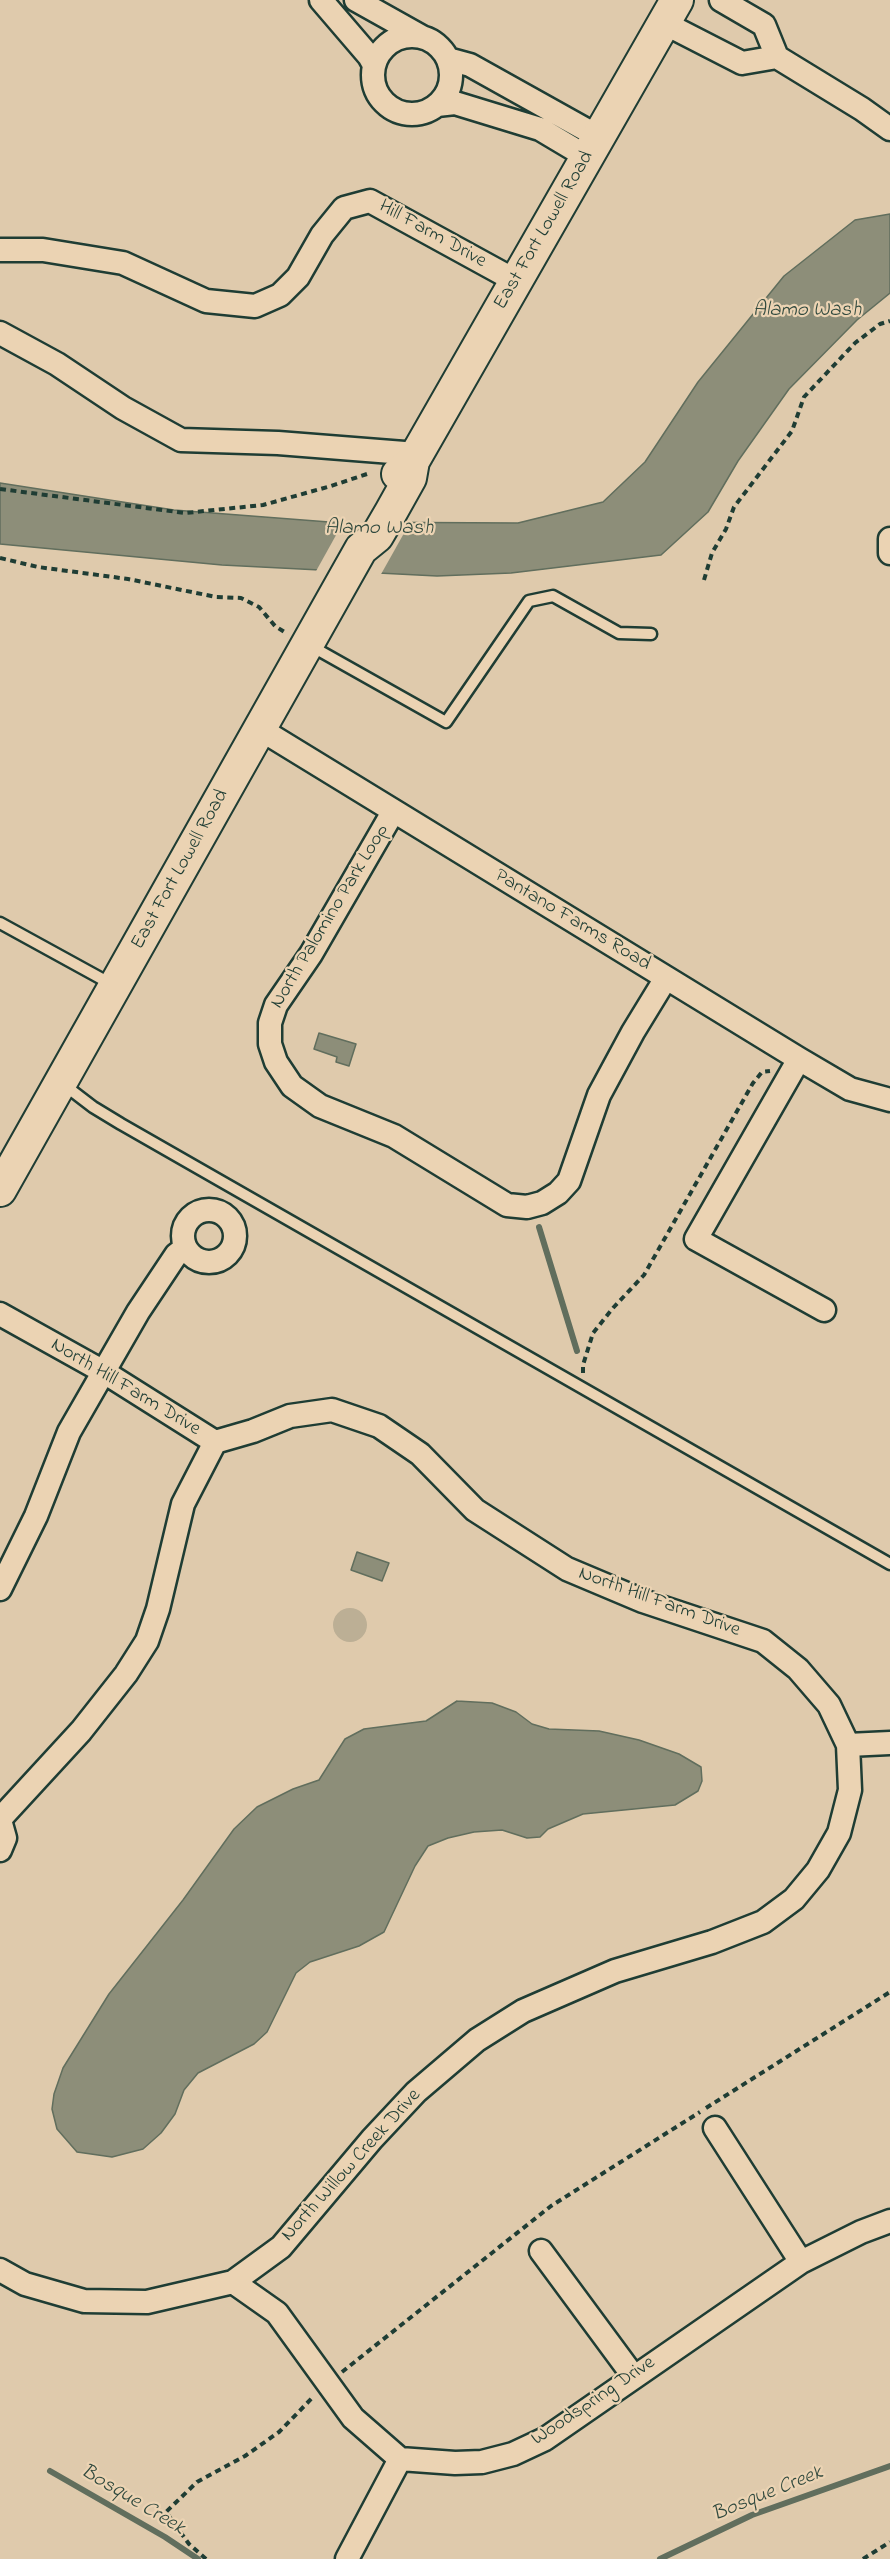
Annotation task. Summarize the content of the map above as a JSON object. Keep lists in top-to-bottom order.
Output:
{
  "streets": {
    "street": [
      "East Fort Lowell Road",
      "Hill Farm Drive",
      "North Palomino Park Loop",
      "Pantano Farms Road",
      "North Hill Farm Drive",
      "North Willow Creek Drive",
      "Woodspring Drive"
    ]
  },
  "crossings": [
    ["East Fort Lowell Road", "Hill Farm Drive"],
    ["East Fort Lowell Road", "Pantano Farms Road"],
    ["North Palomino Park Loop", "Pantano Farms Road"],
    ["North Hill Farm Drive", "North Willow Creek Drive"]
  ],
  "water": ["Alamo Wash", "Bosque Creek"]
}
